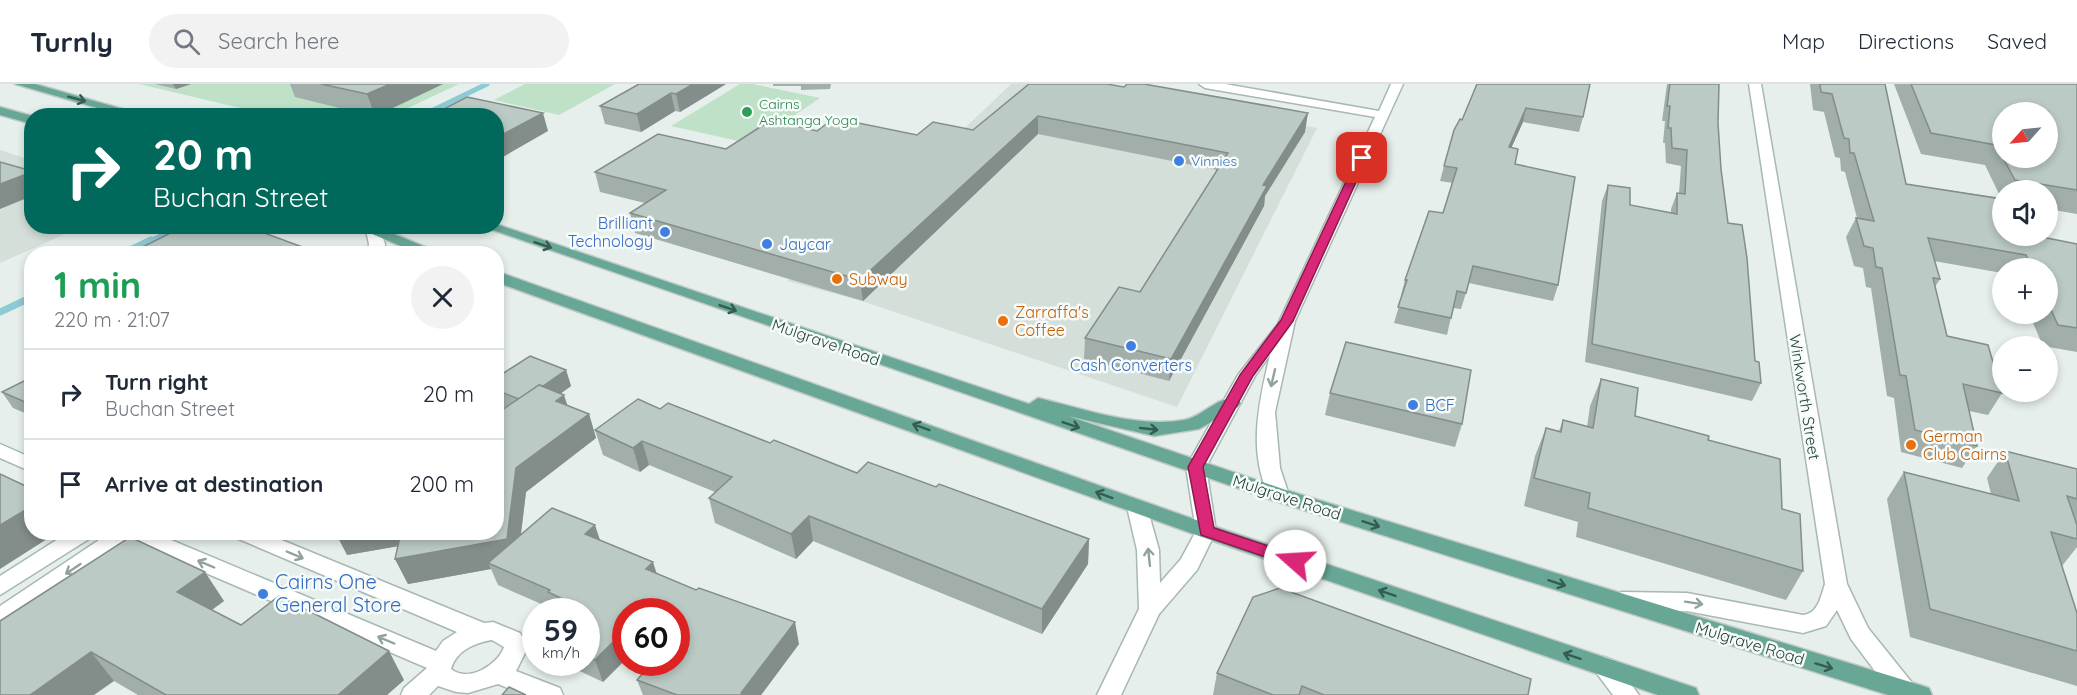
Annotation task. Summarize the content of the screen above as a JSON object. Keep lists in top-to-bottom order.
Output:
{
  "streets": {
    "main road": ["Mulgrave Road"],
    "street": ["Winkworth Street"]
  },
  "crossings": [
    ["Mulgrave Road", "Winkworth Street"]
  ],
  "places": [
    "Cairns Ashtanga Yoga",
    "Vinnies",
    "Brilliant Technology",
    "Jaycar",
    "Subway",
    "Zarraffa's Coffee",
    "Cash Converters",
    "BCF",
    "German Club Cairns",
    "Cairns One General Store"
  ],
  "north": "bottom left",
  "page": {
    "header": "Turnly",
    "search": "Search here",
    "nav": ["Map", "Directions", "Saved"],
    "map_buttons": ["+", "−"],
    "turn": ["20 m", "Buchan Street"],
    "heading": ["1 min", "220 m · 21:07"],
    "list": [
      {
        "name": "Turn right",
        "note": "Buchan Street",
        "value": "20 m"
      },
      {
        "name": "Arrive at destination",
        "value": "200 m"
      }
    ],
    "speed": "59 km/h",
    "limit": "60"
  }
}
